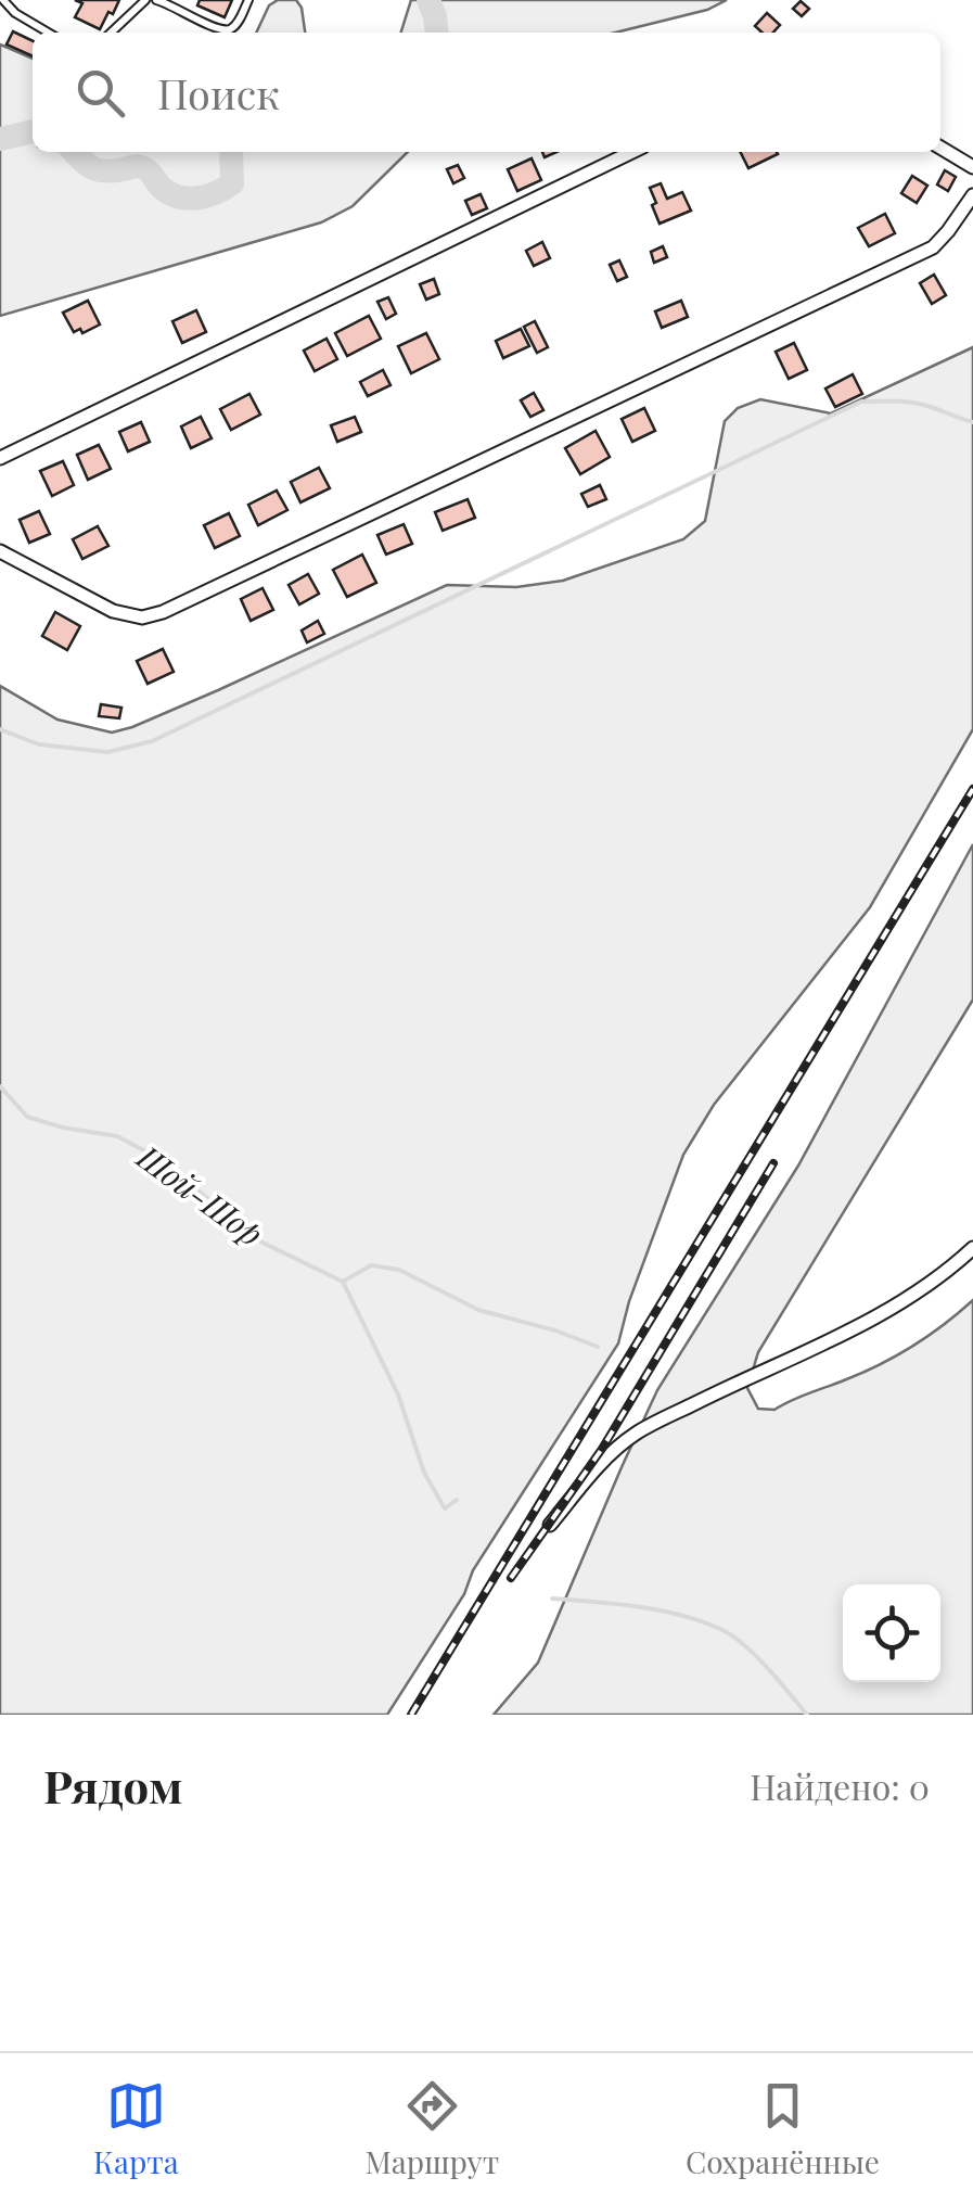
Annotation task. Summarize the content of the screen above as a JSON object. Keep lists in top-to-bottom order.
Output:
{
  "water": ["Шой-Шор"],
  "page": {
    "search": "Поиск",
    "heading": ["Рядом", "Найдено: 0"],
    "nav": ["Карта", "Маршрут", "Сохранённые"]
  }
}
